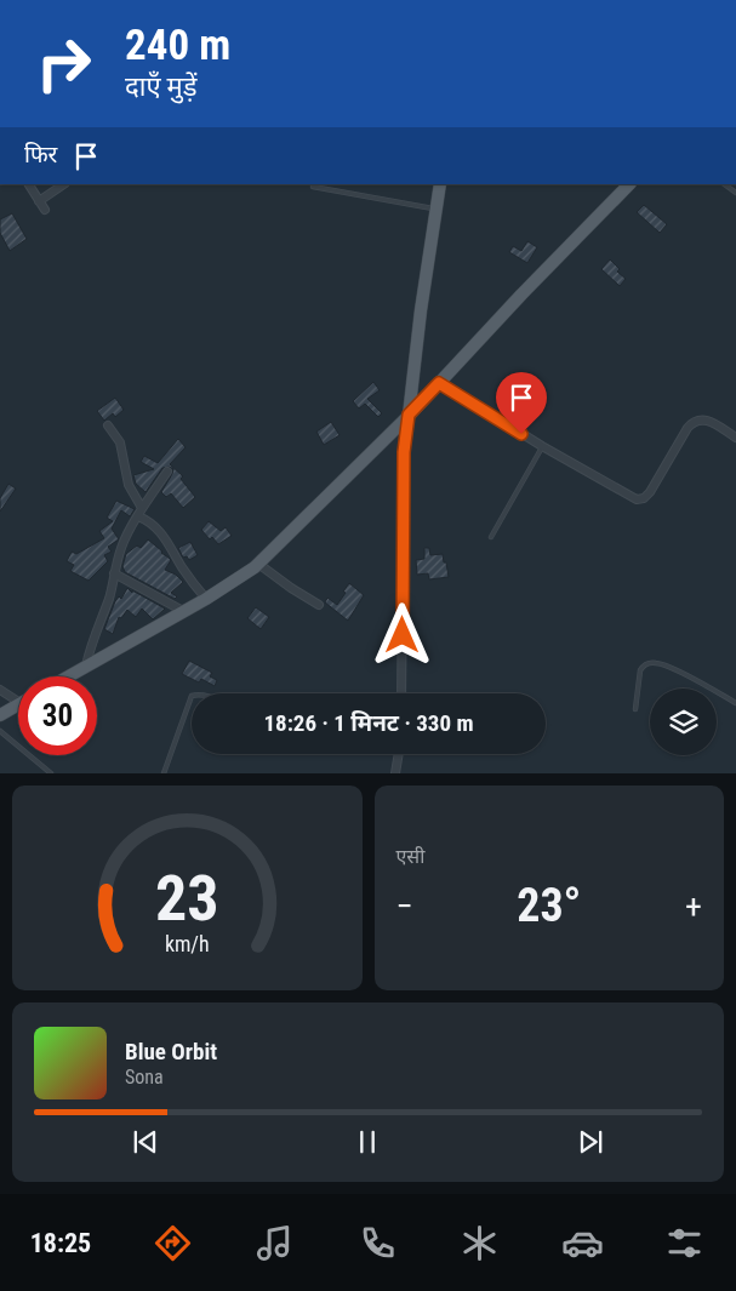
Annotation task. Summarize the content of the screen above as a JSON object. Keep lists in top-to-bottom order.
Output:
{
  "page": {
    "turn": ["240 m", "दाएँ मुड़ें"],
    "then": "फिर",
    "limit": "30",
    "trip": "18:26 · 1 मिनट · 330 m",
    "tile": "एसी",
    "heat": ["−", "23°", "+"],
    "song": ["Blue Orbit", "Sona"],
    "tabs": "18:25",
    "gauge": ["23", "km/h"]
  }
}
